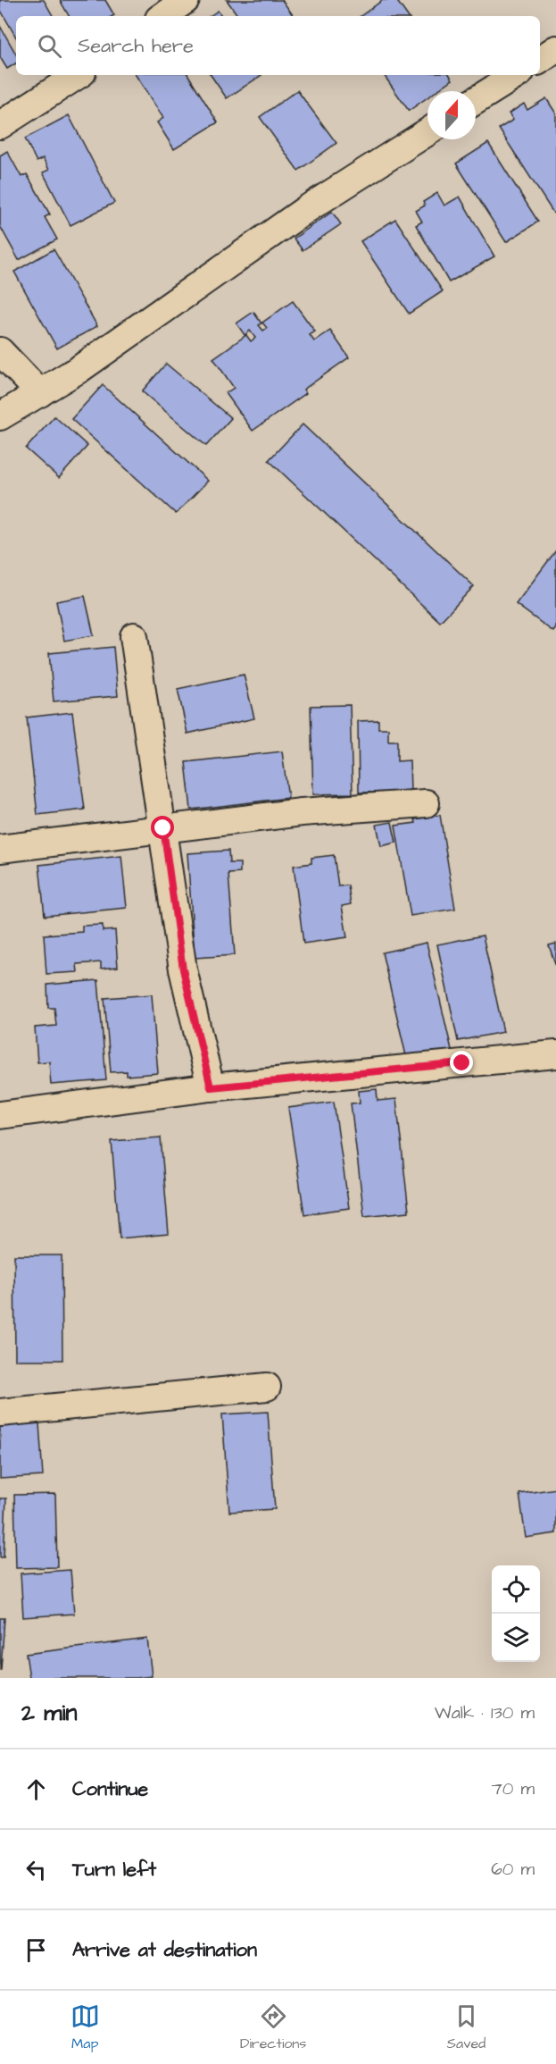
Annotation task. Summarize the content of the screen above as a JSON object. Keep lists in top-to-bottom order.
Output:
{
  "north": "top",
  "page": {
    "search": "Search here",
    "heading": ["2 min", "Walk · 130 m"],
    "list": [
      ["Continue", "70 m"],
      ["Turn left", "60 m"],
      "Arrive at destination"
    ],
    "nav": ["Map", "Directions", "Saved"]
  }
}
